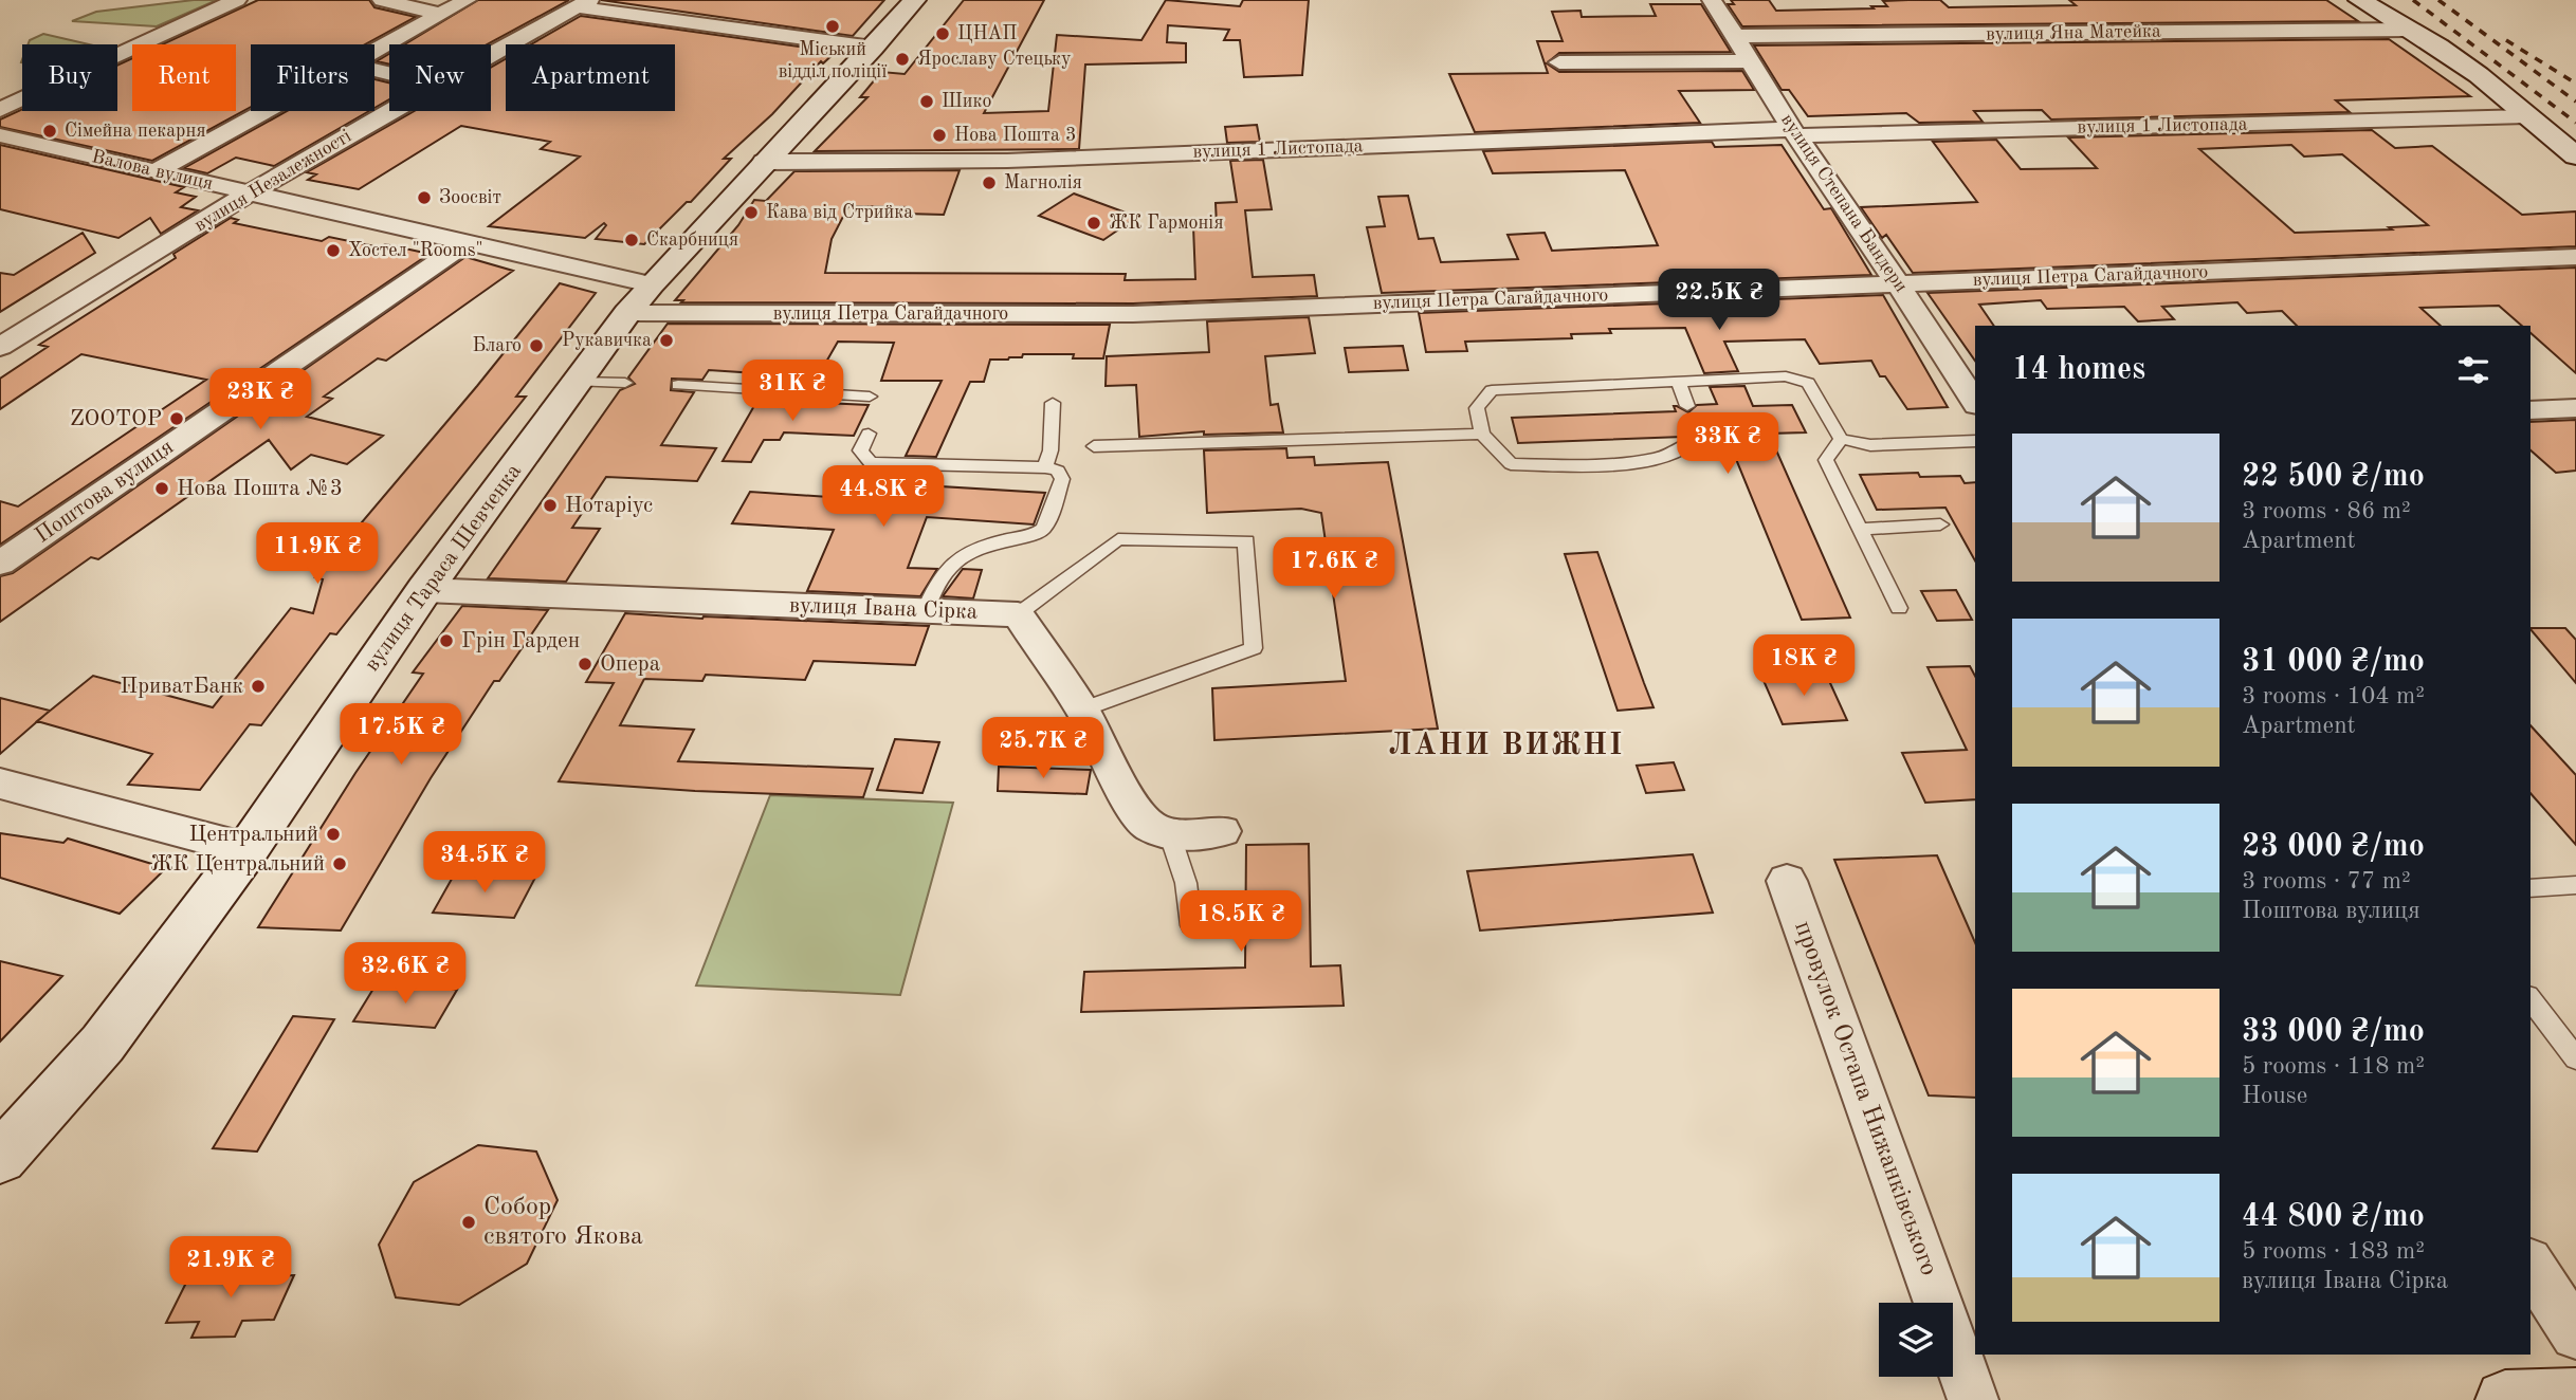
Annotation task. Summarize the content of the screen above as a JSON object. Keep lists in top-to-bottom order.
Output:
{
  "streets": {
    "main road": ["вулиця Тараса Шевченка"],
    "street": [
      "вулиця Яна Матейка",
      "вулиця 1 Листопада",
      "Валова вулиця",
      "вулиця Незалежності",
      "вулиця Степана Бандери",
      "вулиця Петра Сагайдачного",
      "Поштова вулиця",
      "вулиця Івана Сірка",
      "провулок Остапа Нижанківського"
    ]
  },
  "crossings": [
    ["вулиця Яна Матейка", "вулиця Степана Бандери"],
    ["вулиця 1 Листопада", "вулиця Степана Бандери"],
    ["вулиця 1 Листопада", "вулиця Тараса Шевченка"],
    ["Валова вулиця", "вулиця Незалежності"],
    ["Валова вулиця", "Поштова вулиця"],
    ["Валова вулиця", "вулиця Тараса Шевченка"],
    ["вулиця Степана Бандери", "вулиця Петра Сагайдачного"],
    ["вулиця Петра Сагайдачного", "вулиця Тараса Шевченка"],
    ["вулиця Тараса Шевченка", "вулиця Івана Сірка"]
  ],
  "districts": ["ЛАНИ ВИЖНІ"],
  "places": [
    "Міський відділ поліції",
    "ЦНАП",
    "Ярославу Стецьку",
    "Шико",
    "Сімейна пекарня",
    "Нова Пошта 3",
    "Магнолія",
    "Зоосвіт",
    "Кава від Стрийка",
    "ЖК Гармонія",
    "Скарбниця",
    "Хостел \"Rooms\"",
    "Рукавичка",
    "Благо",
    "ZOOTOP",
    "Нова Пошта №3",
    "Нотаріус",
    "Грін Гарден",
    "Опера",
    "ПриватБанк",
    "Центральний",
    "ЖК Центральний",
    "Собор святого Якова"
  ],
  "page": {
    "chip": [
      "Buy",
      "Rent",
      "Filters",
      "New",
      "Apartment"
    ],
    "price": [
      "22.5K ₴",
      "31K ₴",
      "23K ₴",
      "33K ₴",
      "44.8K ₴",
      "11.9K ₴",
      "17.6K ₴",
      "18K ₴",
      "17.5K ₴",
      "25.7K ₴",
      "34.5K ₴",
      "18.5K ₴",
      "32.6K ₴",
      "21.9K ₴"
    ],
    "heading": "14 homes",
    "list": [
      {
        "name": "22 500 ₴/mo",
        "note": "3 rooms · 86 m² · Apartment"
      },
      {
        "name": "31 000 ₴/mo",
        "note": "3 rooms · 104 m² · Apartment"
      },
      {
        "name": "23 000 ₴/mo",
        "note": "3 rooms · 77 m² · Поштова вулиця"
      },
      {
        "name": "33 000 ₴/mo",
        "note": "5 rooms · 118 m² · House"
      },
      {
        "name": "44 800 ₴/mo",
        "note": "5 rooms · 183 m² · вулиця Івана Сірка"
      }
    ]
  }
}
